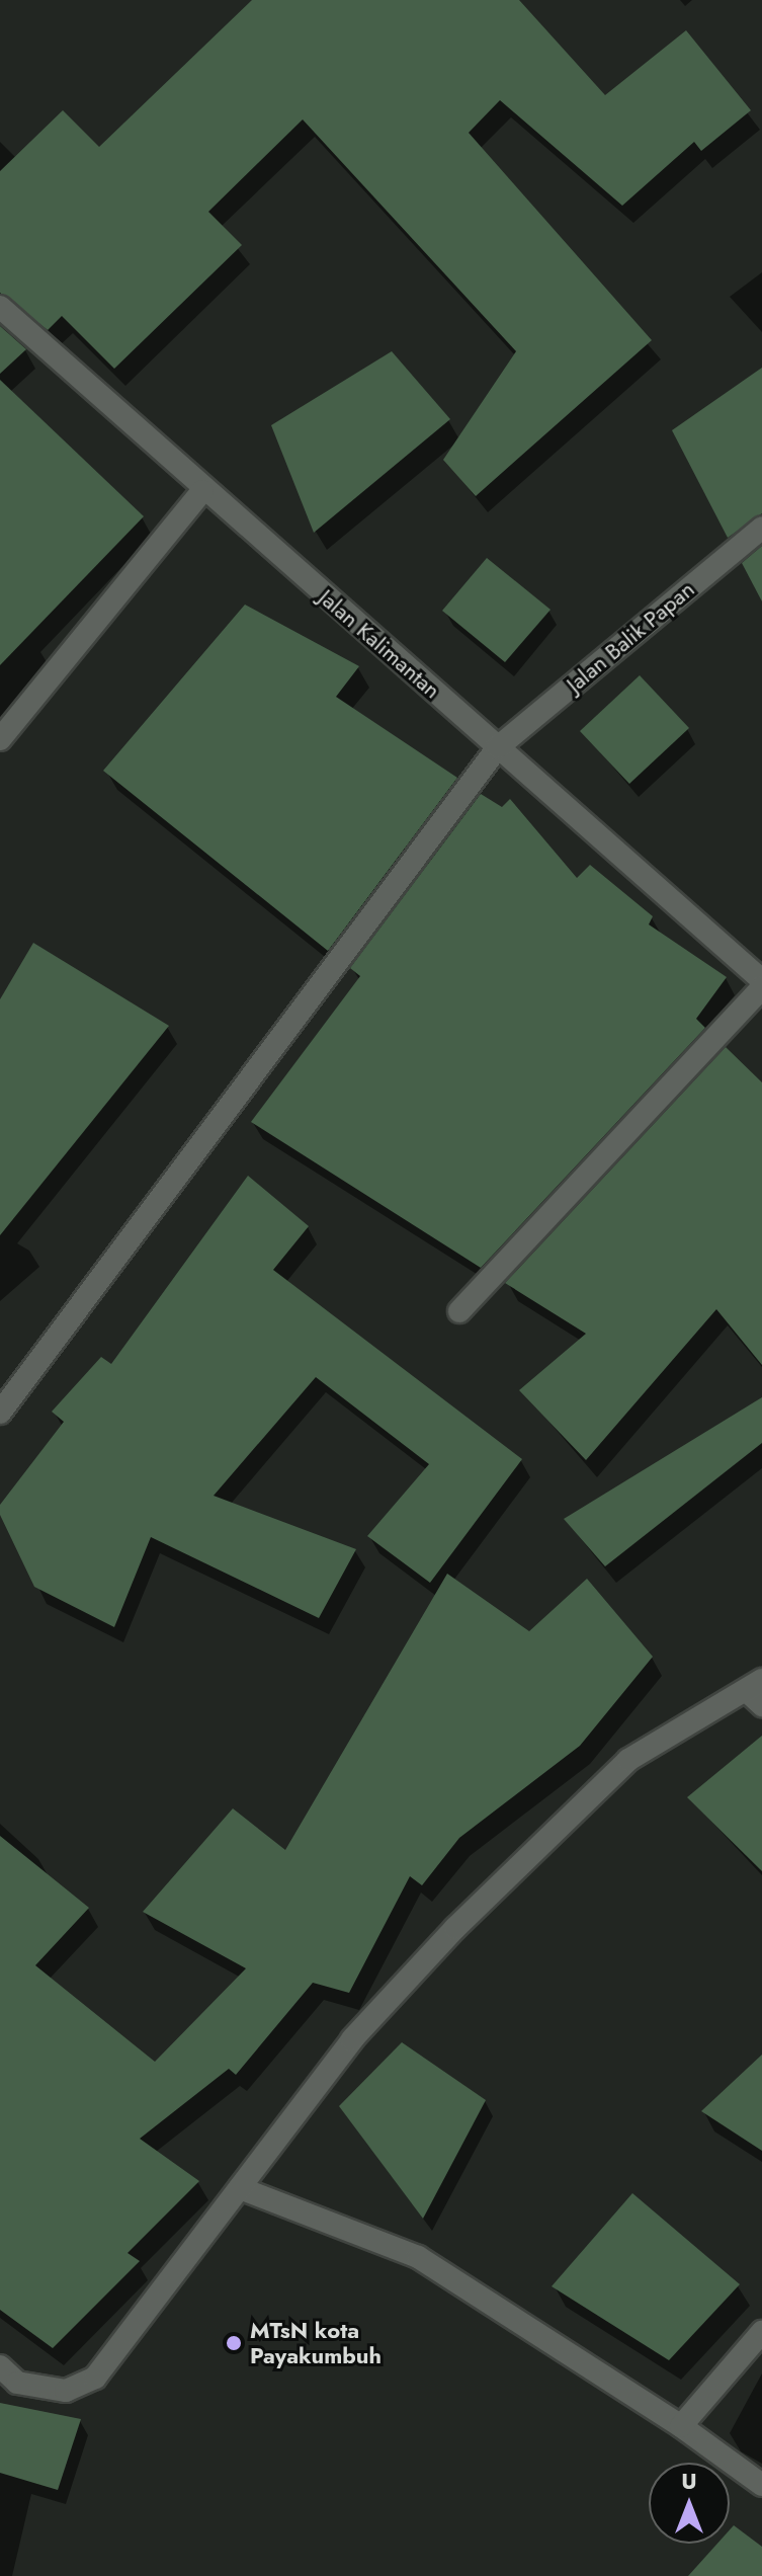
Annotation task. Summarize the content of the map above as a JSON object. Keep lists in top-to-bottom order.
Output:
{
  "streets": {
    "street": ["Jalan Balik Papan", "Jalan Kalimantan"]
  },
  "crossings": [
    ["Jalan Balik Papan", "Jalan Kalimantan"]
  ],
  "places": ["MTsN kota Payakumbuh"],
  "north": "top"
}
